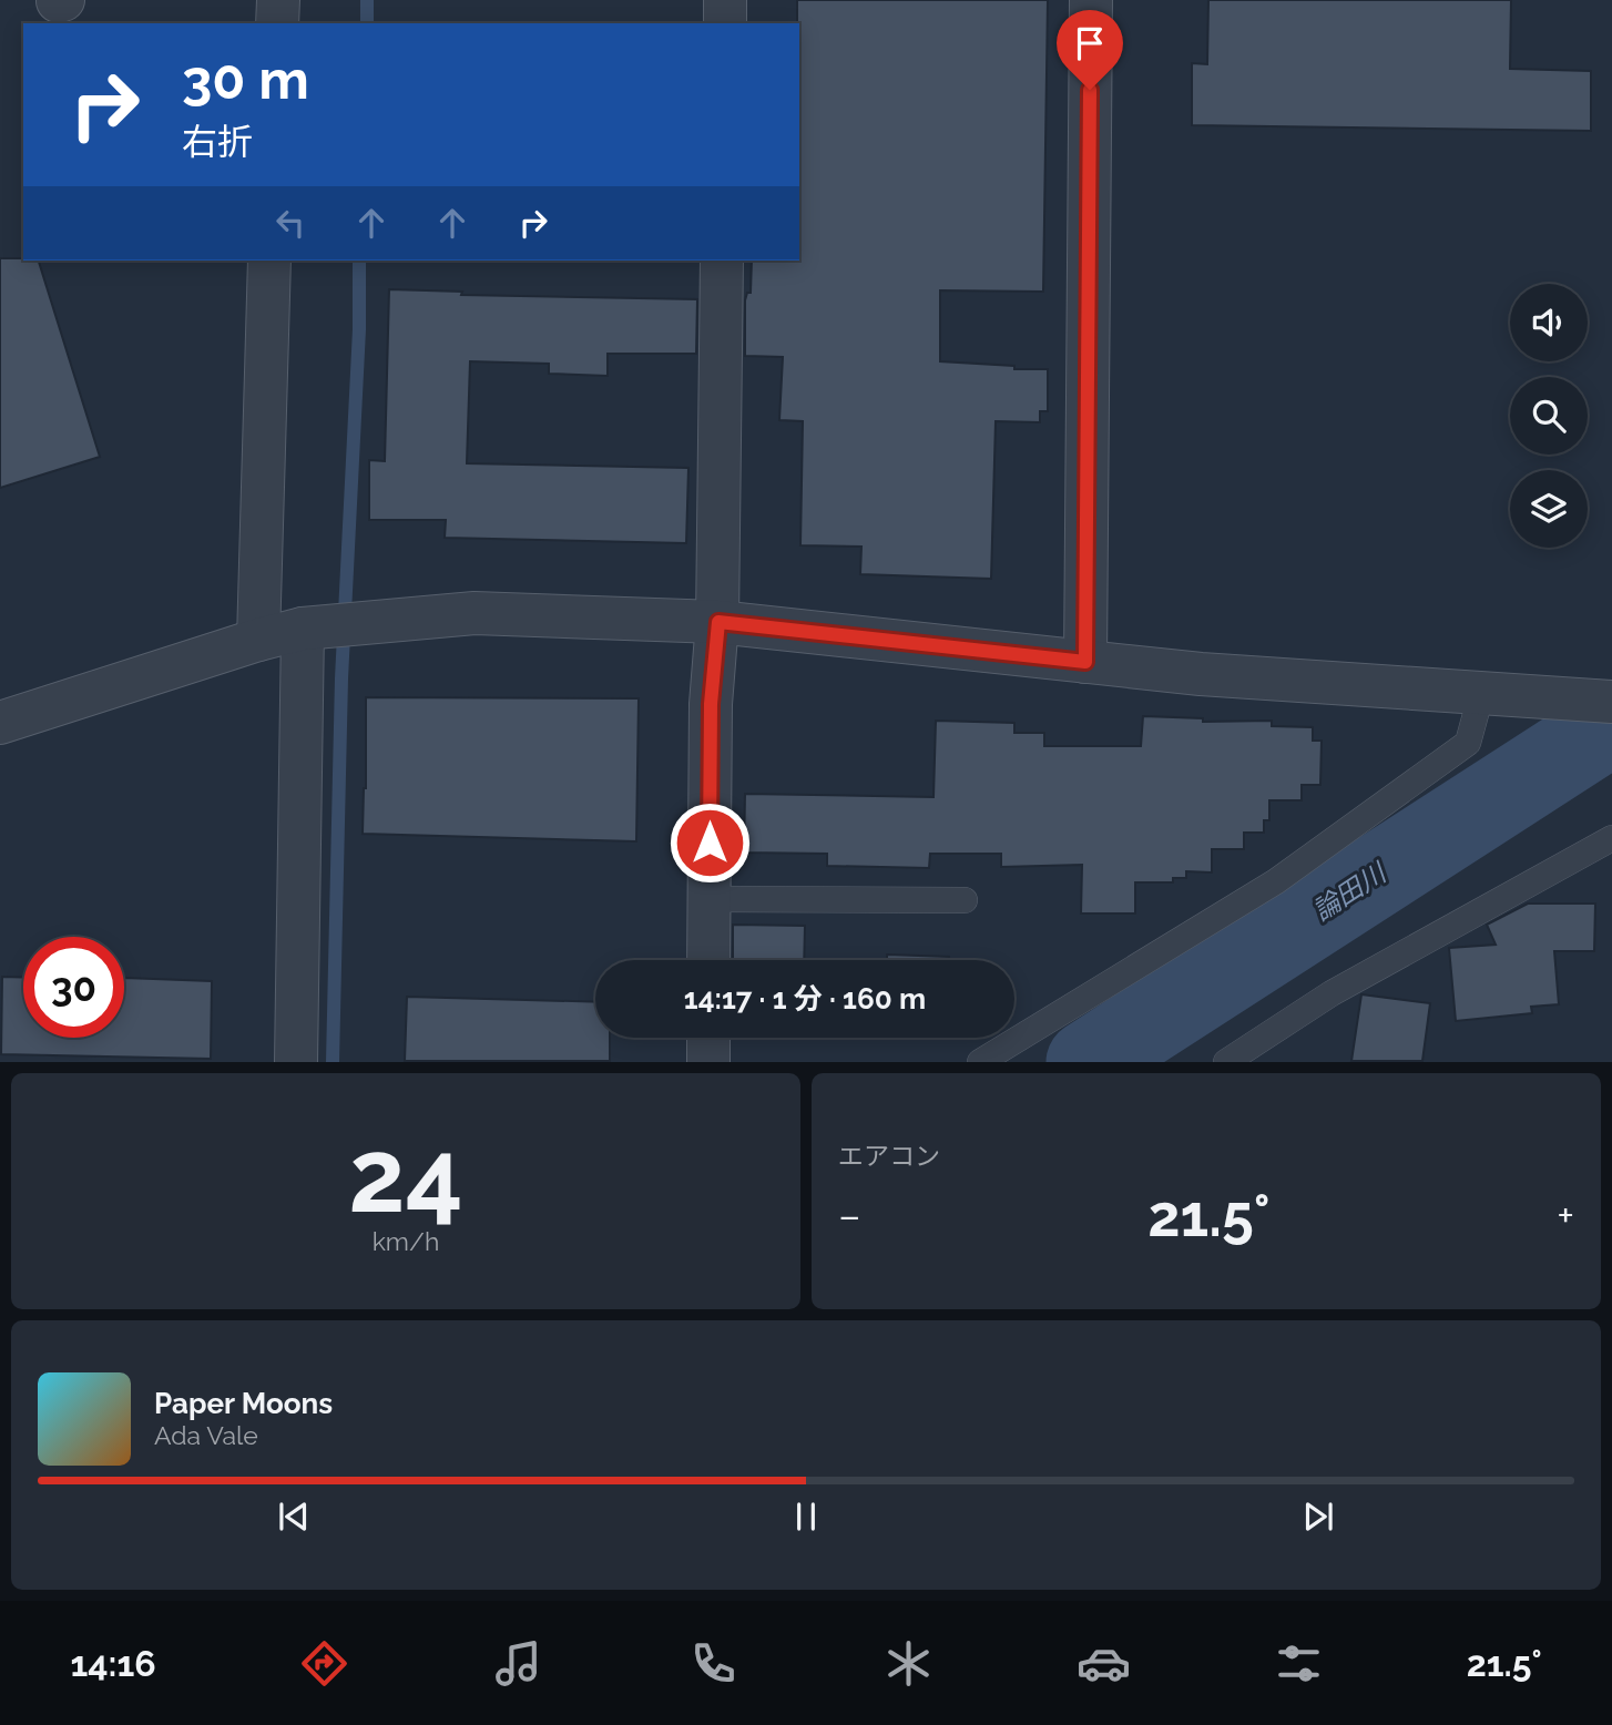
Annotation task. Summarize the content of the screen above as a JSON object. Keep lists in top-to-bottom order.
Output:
{
  "water": ["論田川"],
  "page": {
    "turn": ["30 m", "右折"],
    "limit": "30",
    "trip": "14:17 · 1 分 · 160 m",
    "tile": [
      ["24", "km/h"],
      "エアコン"
    ],
    "heat": ["−", "21.5°", "+"],
    "song": ["Paper Moons", "Ada Vale"],
    "tabs": ["14:16", "21.5°"]
  }
}
